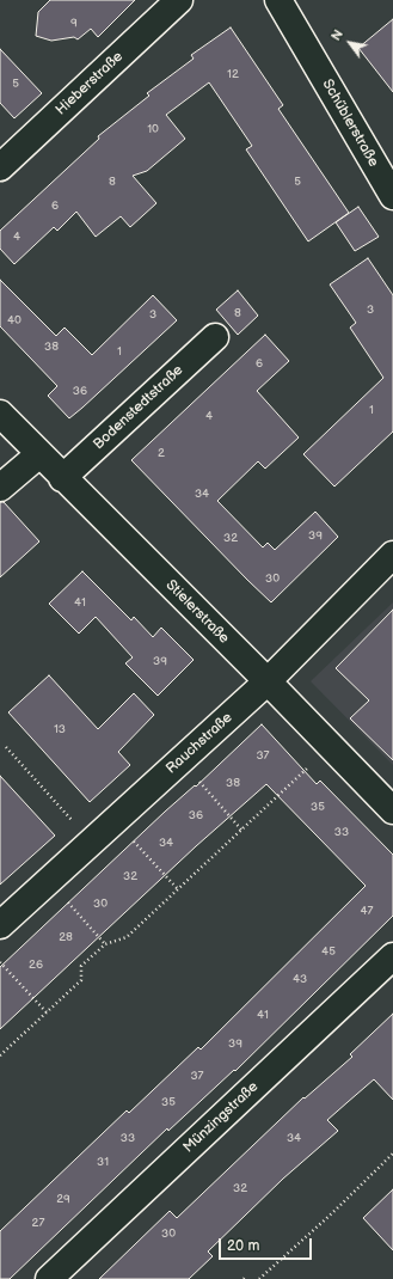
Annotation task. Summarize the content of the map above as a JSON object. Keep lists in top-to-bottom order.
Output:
{
  "streets": {
    "street": [
      "Hieberstraße",
      "Schüblerstraße",
      "Bodenstedtstraße",
      "Stielerstraße",
      "Rauchstraße",
      "Münzingstraße"
    ]
  },
  "crossings": [
    ["Bodenstedtstraße", "Stielerstraße"],
    ["Stielerstraße", "Rauchstraße"]
  ],
  "house_numbers": [
    "9",
    "12",
    "5",
    "10",
    "8",
    "5",
    "6",
    "4",
    "3",
    "8",
    "3",
    "40",
    "38",
    "1",
    "6",
    "36",
    "1",
    "4",
    "2",
    "34",
    "39",
    "32",
    "30",
    "41",
    "39",
    "13",
    "37",
    "38",
    "35",
    "36",
    "33",
    "34",
    "32",
    "30",
    "47",
    "28",
    "45",
    "26",
    "43",
    "41",
    "39",
    "37",
    "35",
    "33",
    "34",
    "31",
    "32",
    "29",
    "27",
    "30"
  ],
  "scale_bar": "20 m",
  "north": "top left"
}
